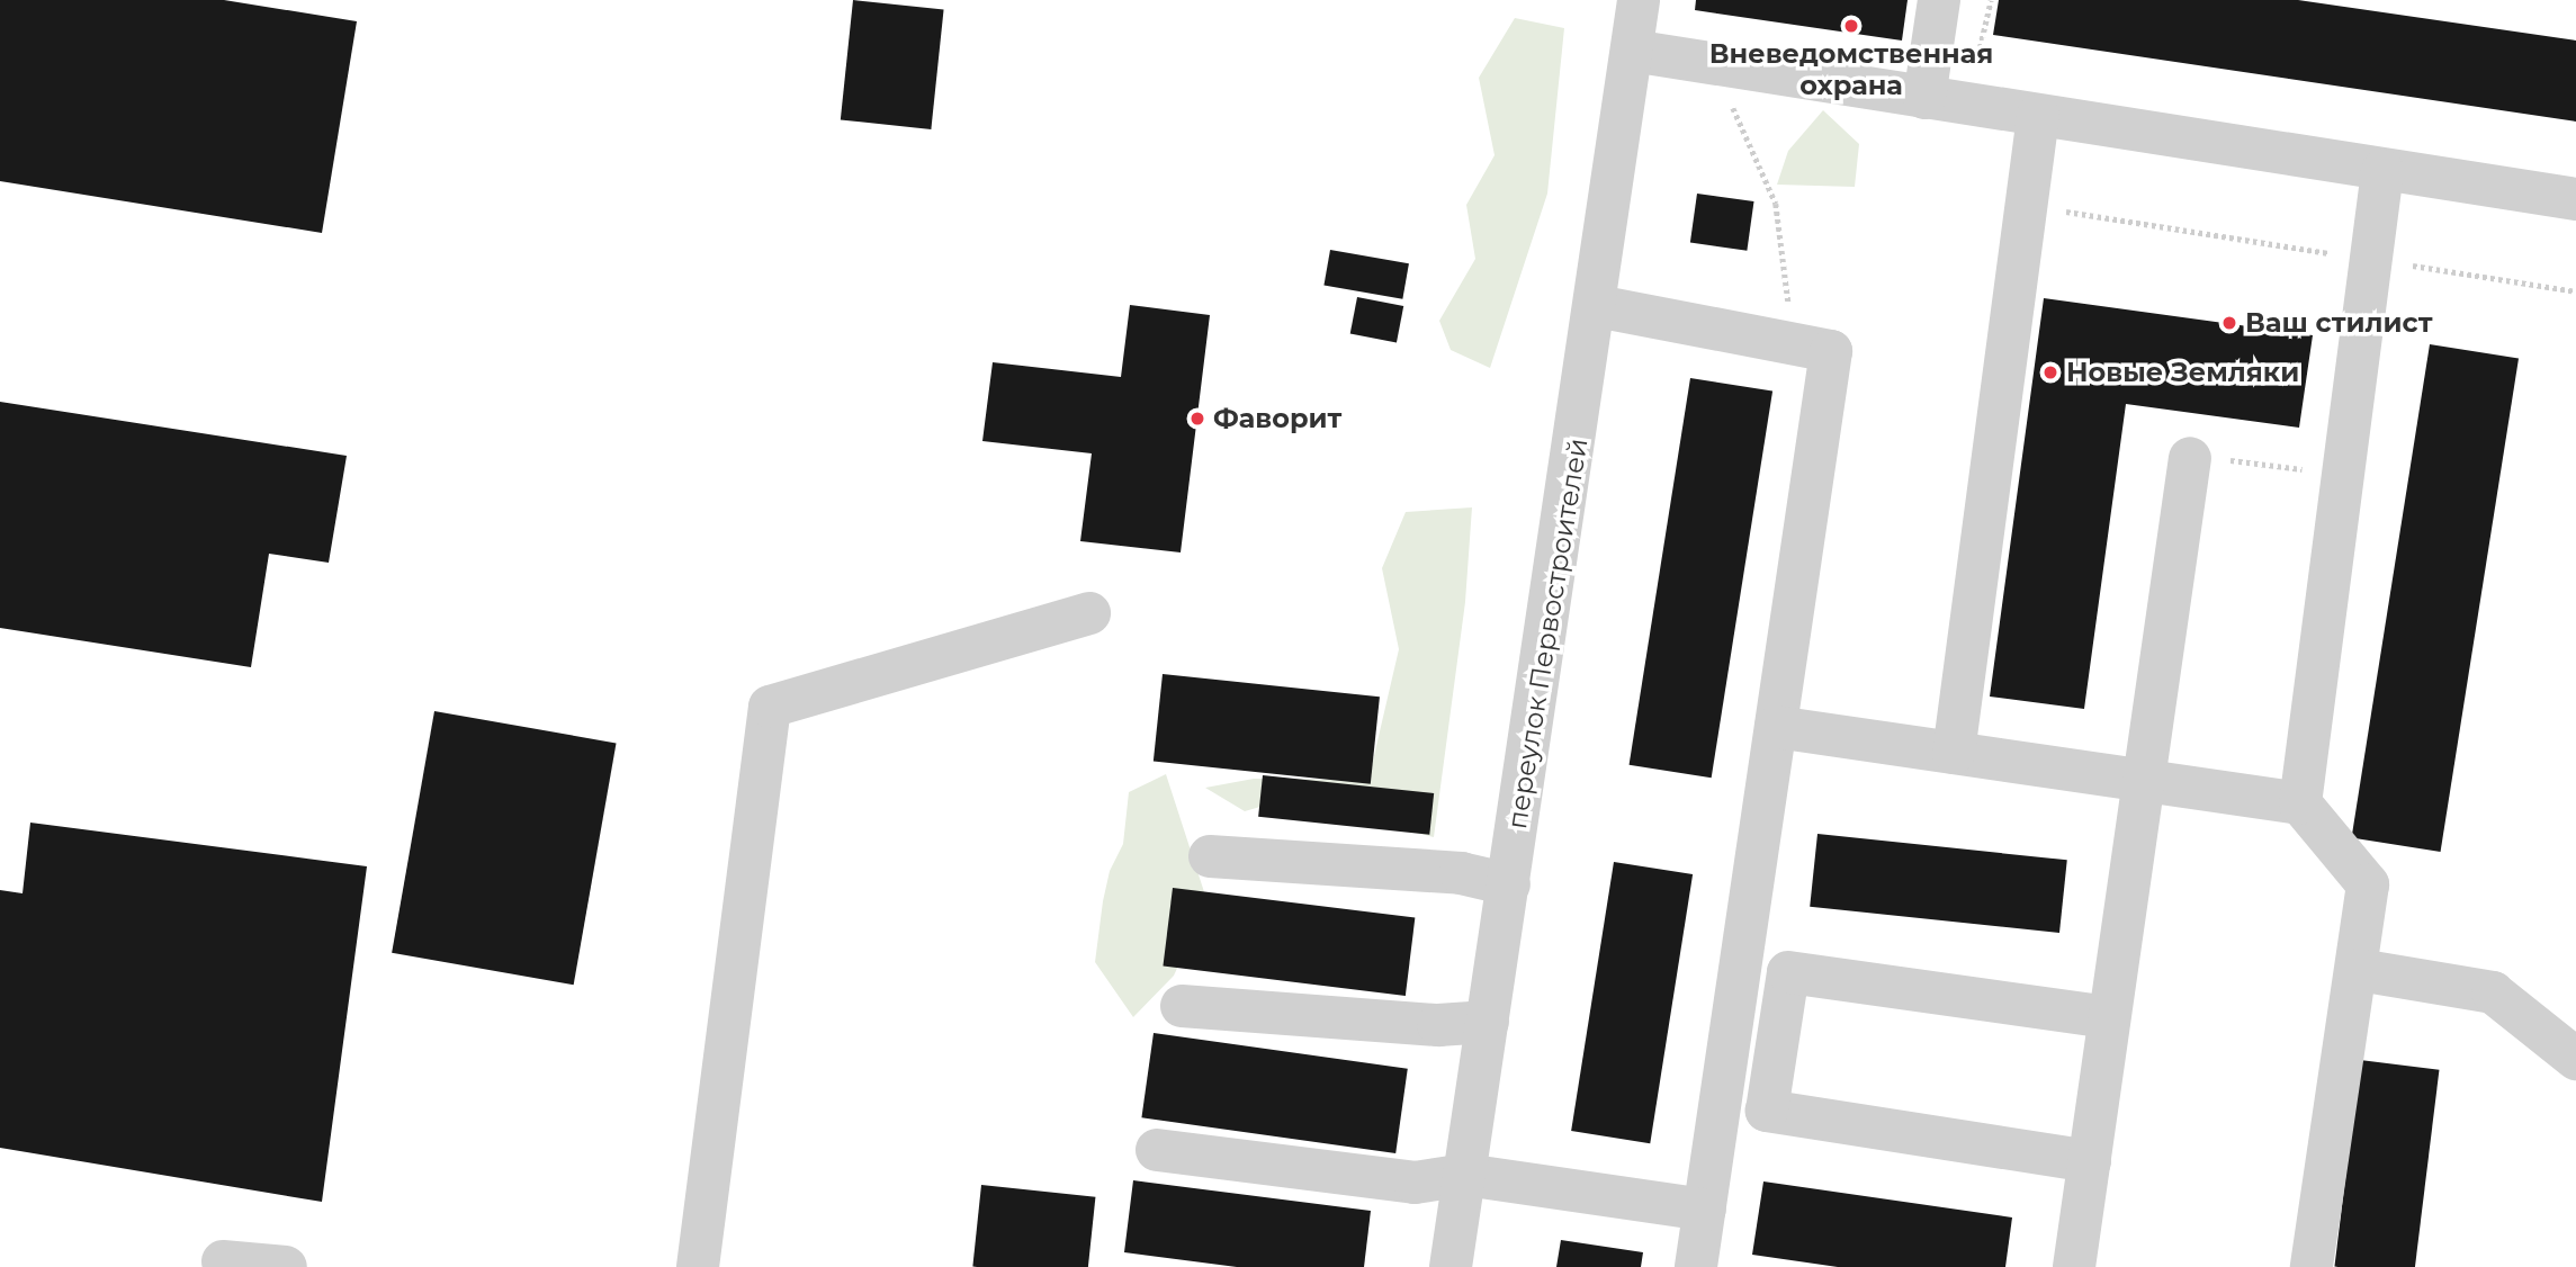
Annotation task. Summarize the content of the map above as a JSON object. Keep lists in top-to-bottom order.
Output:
{
  "streets": {
    "street": ["переулок Первостроителей"]
  },
  "places": [
    "Вневедомственная охрана",
    "Ваш стилист",
    "Новые Земляки",
    "Фаворит"
  ]
}
